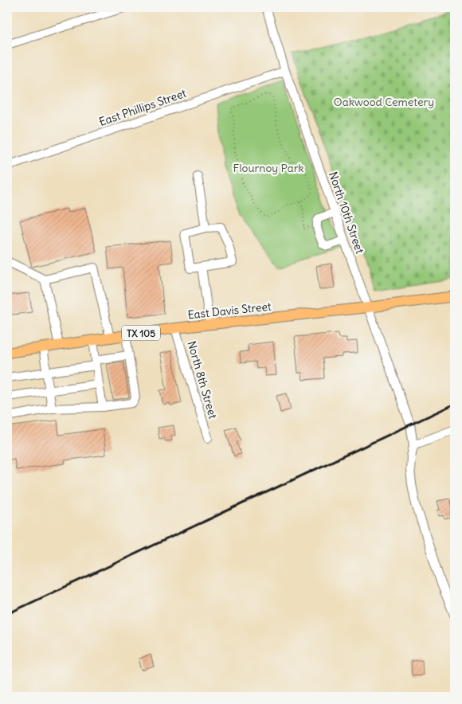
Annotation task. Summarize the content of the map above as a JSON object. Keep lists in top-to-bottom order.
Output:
{
  "streets": {
    "main road": ["East Davis Street", "TX 105"],
    "street": ["East Phillips Street", "North 10th Street", "North 8th Street"]
  },
  "crossings": [
    ["East Phillips Street", "North 10th Street"],
    ["North 10th Street", "East Davis Street"],
    ["East Davis Street", "North 8th Street"]
  ],
  "parks": ["Oakwood Cemetery", "Flournoy Park"]
}
